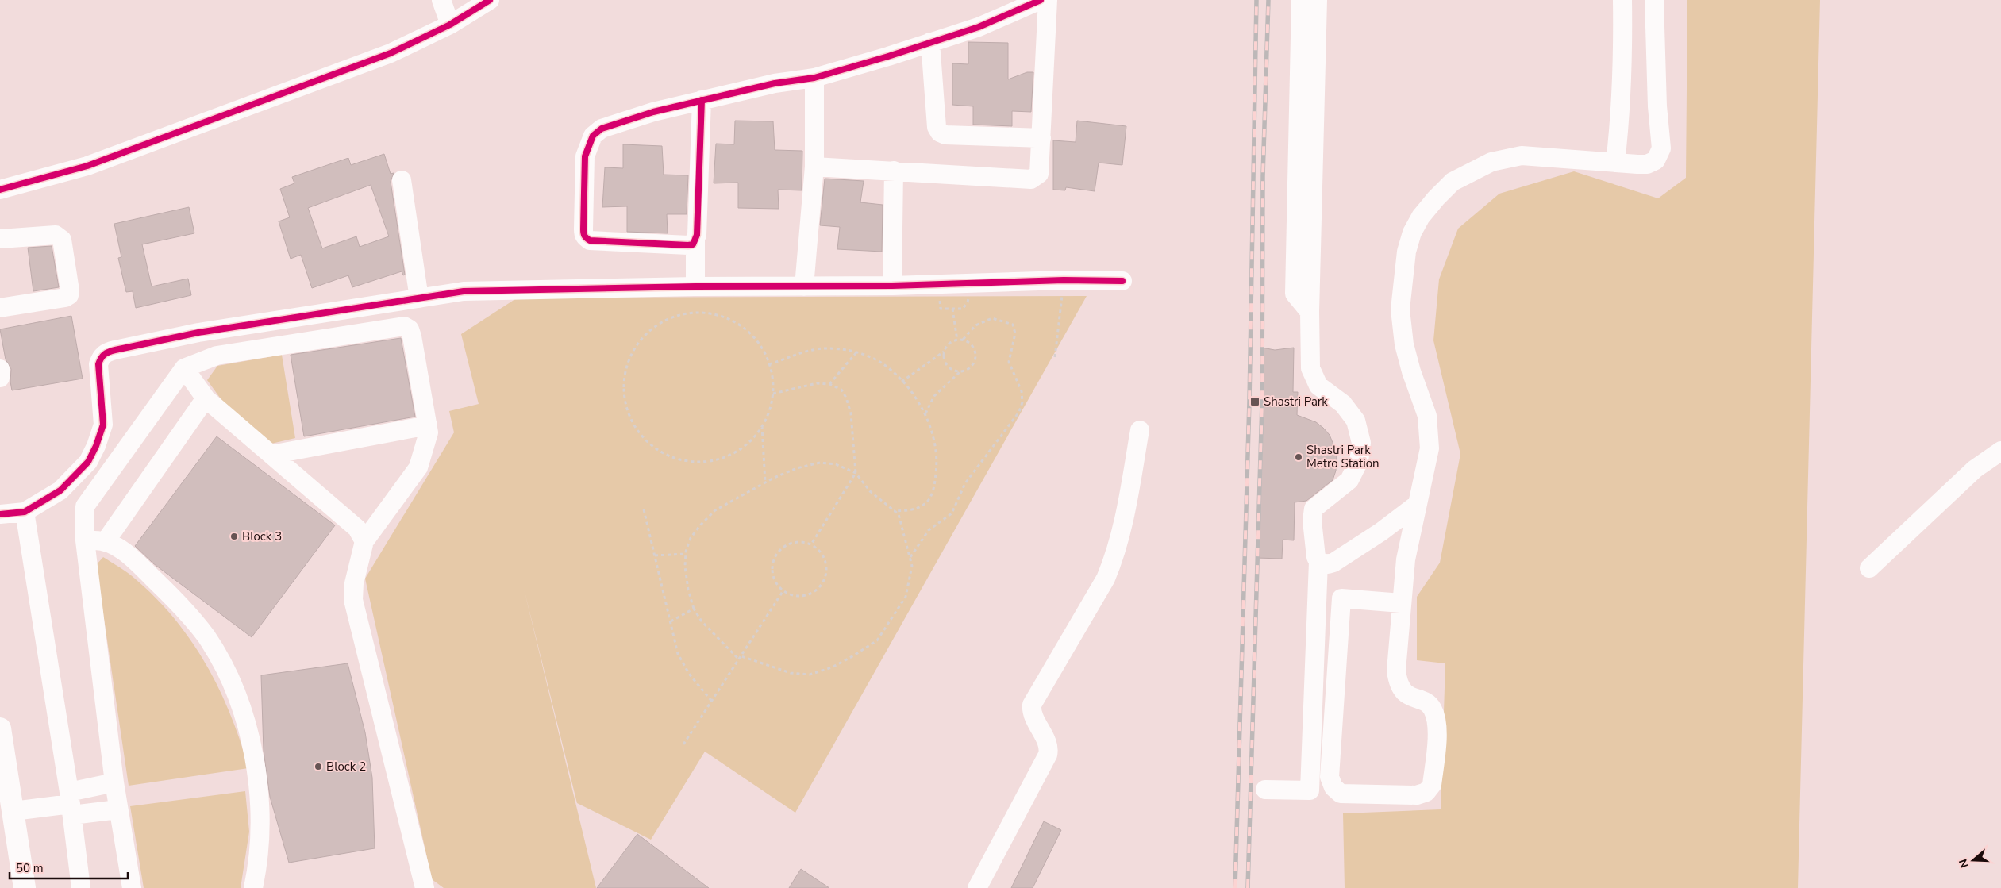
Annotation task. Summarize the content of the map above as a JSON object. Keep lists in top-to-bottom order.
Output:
{
  "places": {
    "transit": ["Shastri Park"],
    "other": ["Shastri Park Metro Station", "Block 3", "Block 2"]
  },
  "scale_bar": "50 m",
  "north": "left"
}
